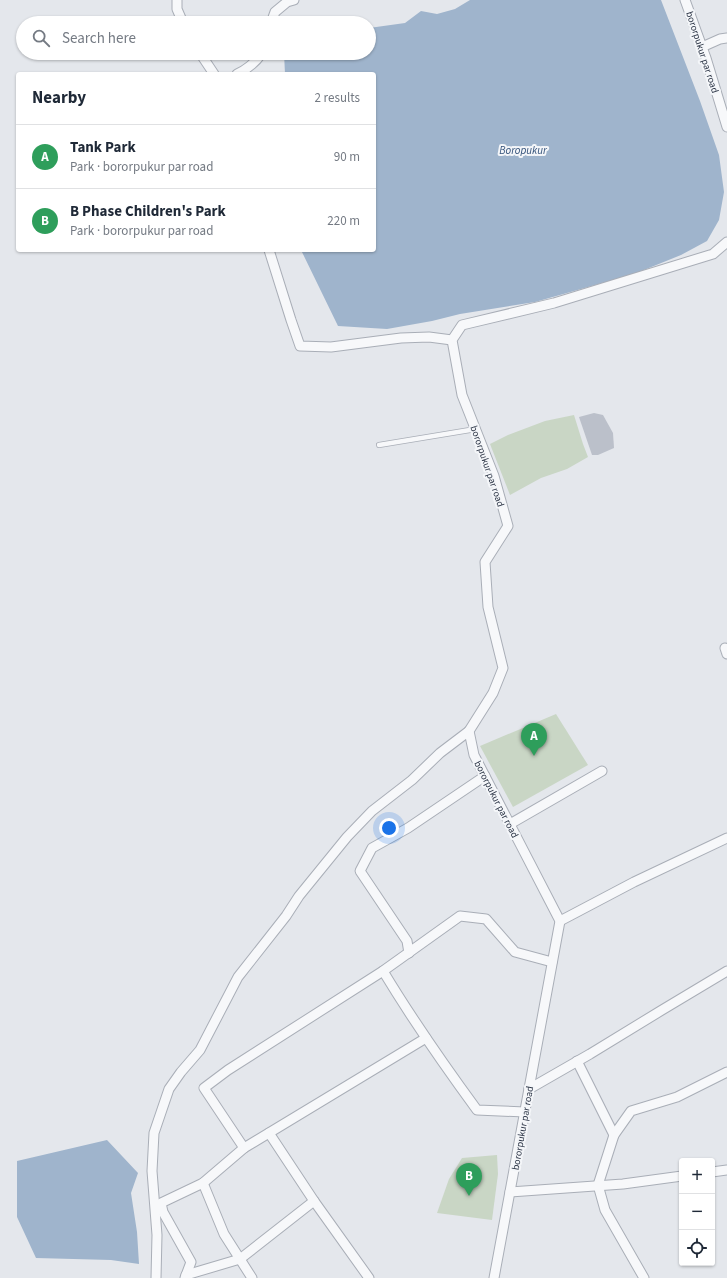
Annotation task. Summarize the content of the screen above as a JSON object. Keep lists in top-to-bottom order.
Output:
{
  "streets": {
    "street": ["bororpukur par road"]
  },
  "water": ["Boropukur"],
  "page": {
    "search": "Search here",
    "heading": ["Nearby", "2 results"],
    "list": [
      {
        "mark": "A",
        "name": "Tank Park",
        "note": "Park · bororpukur par road",
        "value": "90 m"
      },
      {
        "mark": "B",
        "name": "B Phase Children's Park",
        "note": "Park · bororpukur par road",
        "value": "220 m"
      }
    ],
    "pins": ["A", "B"],
    "map_buttons": ["+", "−"]
  }
}
